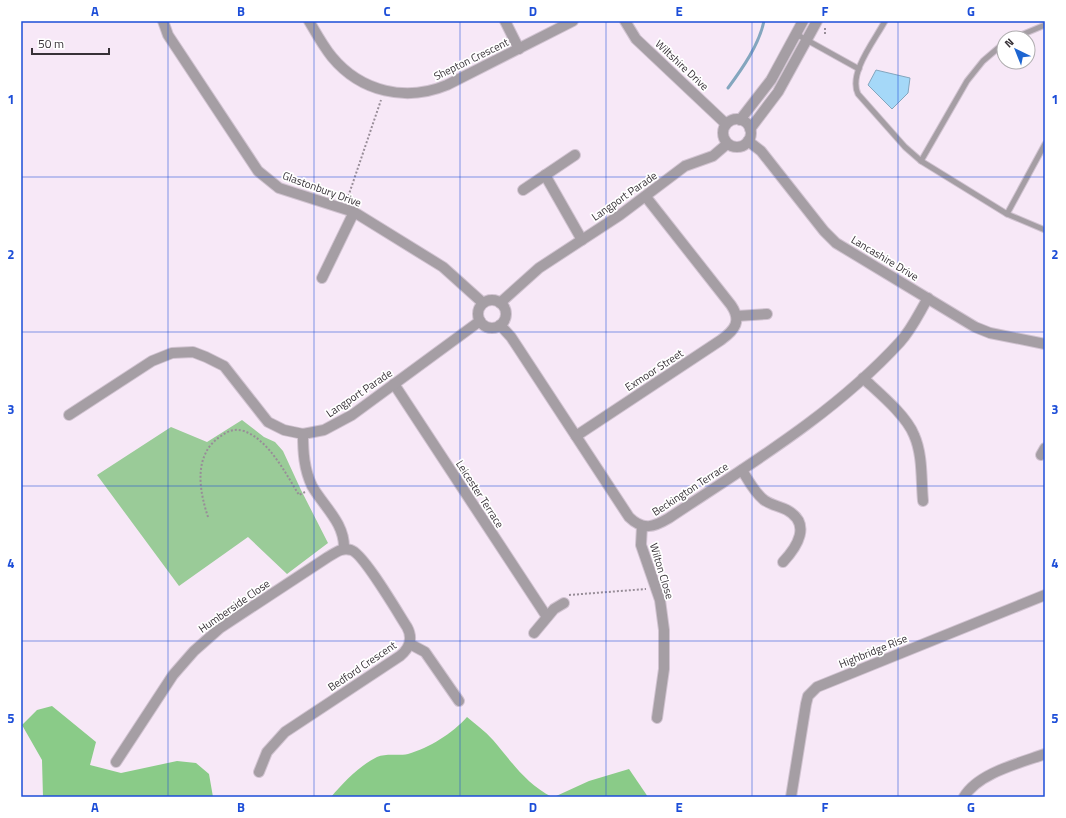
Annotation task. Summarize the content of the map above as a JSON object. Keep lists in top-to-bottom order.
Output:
{
  "streets": {
    "street": [
      "Shepton Crescent",
      "Wiltshire Drive",
      "Glastonbury Drive",
      "Langport Parade",
      "Lancashire Drive",
      "Exmoor Street",
      "Beckington Terrace",
      "Leicester Terrace",
      "Wilton Close",
      "Humberside Close",
      "Highbridge Rise",
      "Bedford Crescent"
    ]
  },
  "crossings": [
    ["Wiltshire Drive", "Langport Parade"],
    ["Wiltshire Drive", "Lancashire Drive"],
    ["Glastonbury Drive", "Langport Parade"],
    ["Langport Parade", "Lancashire Drive"],
    ["Langport Parade", "Leicester Terrace"],
    ["Lancashire Drive", "Beckington Terrace"],
    ["Beckington Terrace", "Wilton Close"],
    ["Humberside Close", "Bedford Crescent"]
  ],
  "scale_bar": "50 m",
  "north": "top left",
  "grid": {
    "columns": [
      "A",
      "B",
      "C",
      "D",
      "E",
      "F",
      "G"
    ],
    "rows": [
      "1",
      "2",
      "3",
      "4",
      "5"
    ]
  }
}
